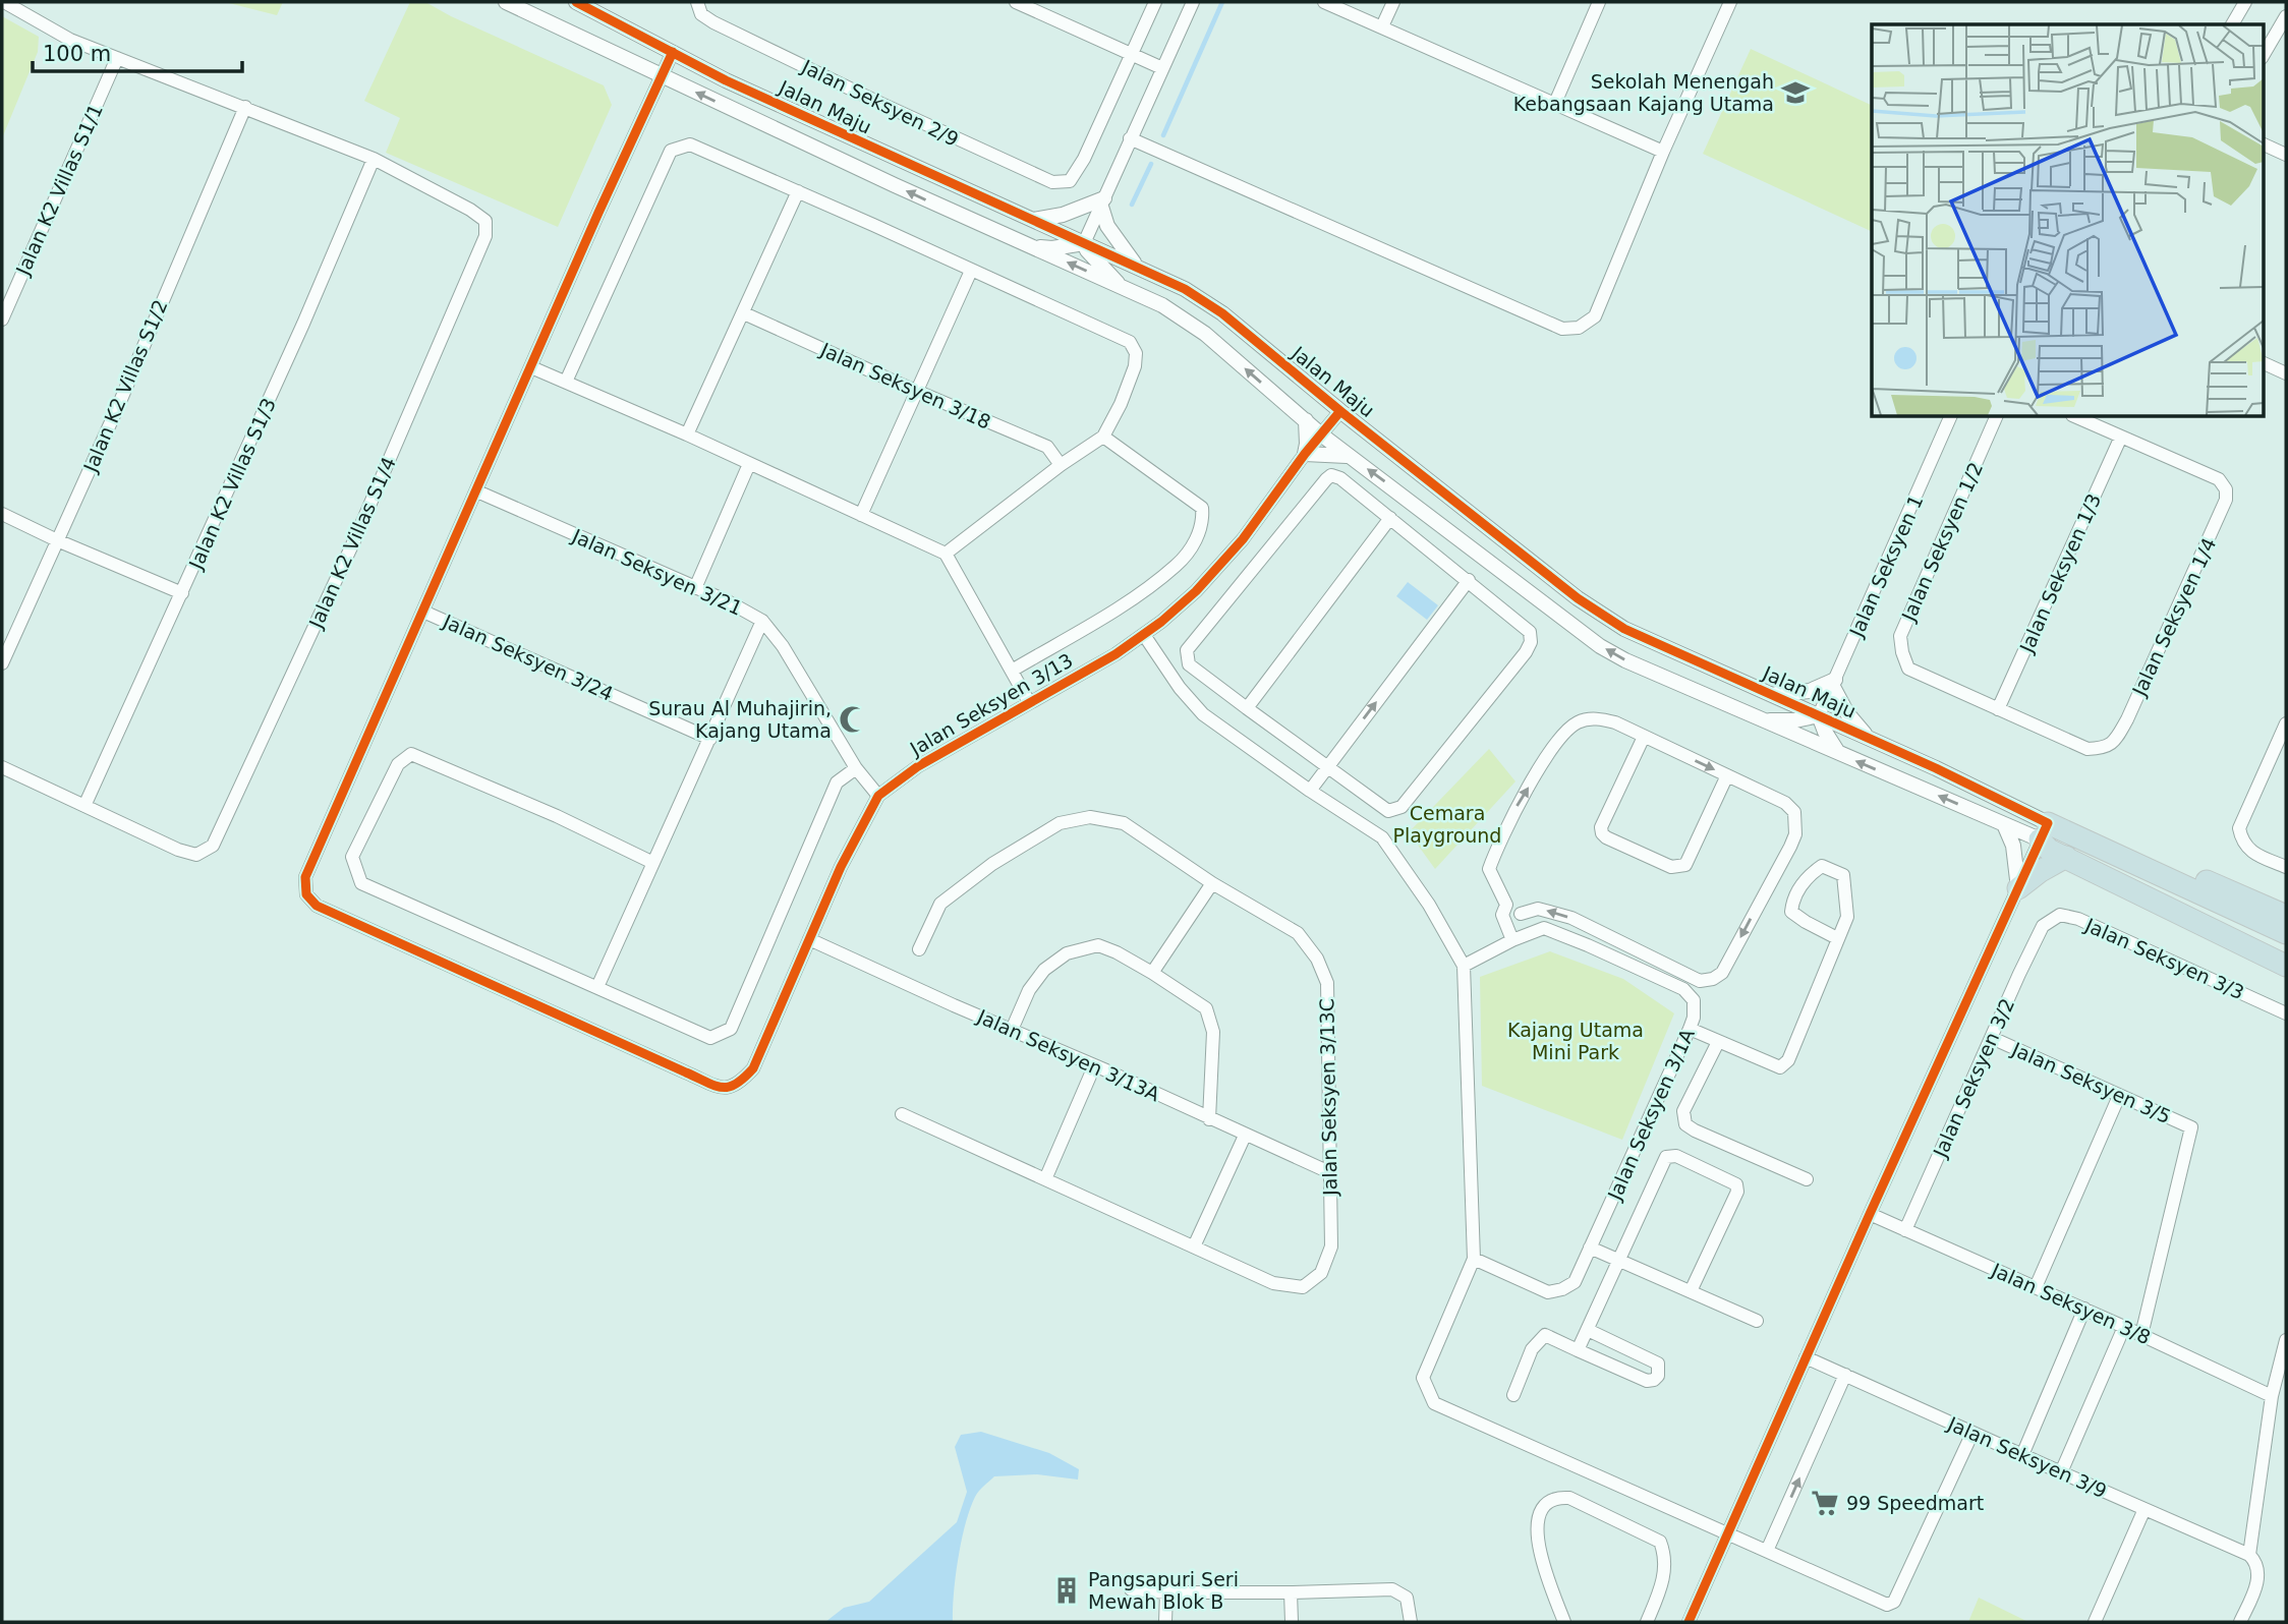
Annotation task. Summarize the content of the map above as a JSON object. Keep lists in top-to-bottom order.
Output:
{
  "streets": {
    "street": [
      "Jalan Seksyen 2/9",
      "Jalan Maju",
      "Jalan K2 Villas S1/1",
      "Jalan K2 Villas S1/2",
      "Jalan Seksyen 3/18",
      "Jalan K2 Villas S1/3",
      "Jalan Seksyen 1/2",
      "Jalan K2 Villas S1/4",
      "Jalan Seksyen 1",
      "Jalan Seksyen 3/21",
      "Jalan Seksyen 1/3",
      "Jalan Seksyen 1/4",
      "Jalan Seksyen 3/24",
      "Jalan Seksyen 3/13",
      "Jalan Seksyen 3/3",
      "Jalan Seksyen 3/13A",
      "Jalan Seksyen 3/2",
      "Jalan Seksyen 3/5",
      "Jalan Seksyen 3/13C",
      "Jalan Seksyen 3/1A",
      "Jalan Seksyen 3/8",
      "Jalan Seksyen 3/9"
    ]
  },
  "crossings": [
    ["Jalan Maju", "Jalan Seksyen 1"],
    ["Jalan Maju", "Jalan Seksyen 3/13"],
    ["Jalan K2 Villas S1/3", "Jalan K2 Villas S1/4"],
    ["Jalan Seksyen 1/2", "Jalan Seksyen 1/3"],
    ["Jalan Seksyen 1/2", "Jalan Seksyen 1/4"],
    ["Jalan Seksyen 3/21", "Jalan Seksyen 3/13"],
    ["Jalan Seksyen 1/3", "Jalan Seksyen 1/4"],
    ["Jalan Seksyen 3/24", "Jalan Seksyen 3/13"],
    ["Jalan Seksyen 3/13", "Jalan Seksyen 3/13A"],
    ["Jalan Seksyen 3/3", "Jalan Seksyen 3/2"],
    ["Jalan Seksyen 3/13A", "Jalan Seksyen 3/13C"],
    ["Jalan Seksyen 3/2", "Jalan Seksyen 3/5"],
    ["Jalan Seksyen 3/2", "Jalan Seksyen 3/8"],
    ["Jalan Seksyen 3/5", "Jalan Seksyen 3/8"]
  ],
  "parks": ["Cemara Playground", "Kajang Utama Mini Park"],
  "places": {
    "school or university": ["Sekolah Menengah Kebangsaan Kajang Utama"],
    "mosque": ["Surau Al Muhajirin, Kajang Utama"],
    "supermarket": ["99 Speedmart"],
    "building": ["Pangsapuri Seri Mewah Blok B"]
  },
  "scale_bar": "100 m"
}
